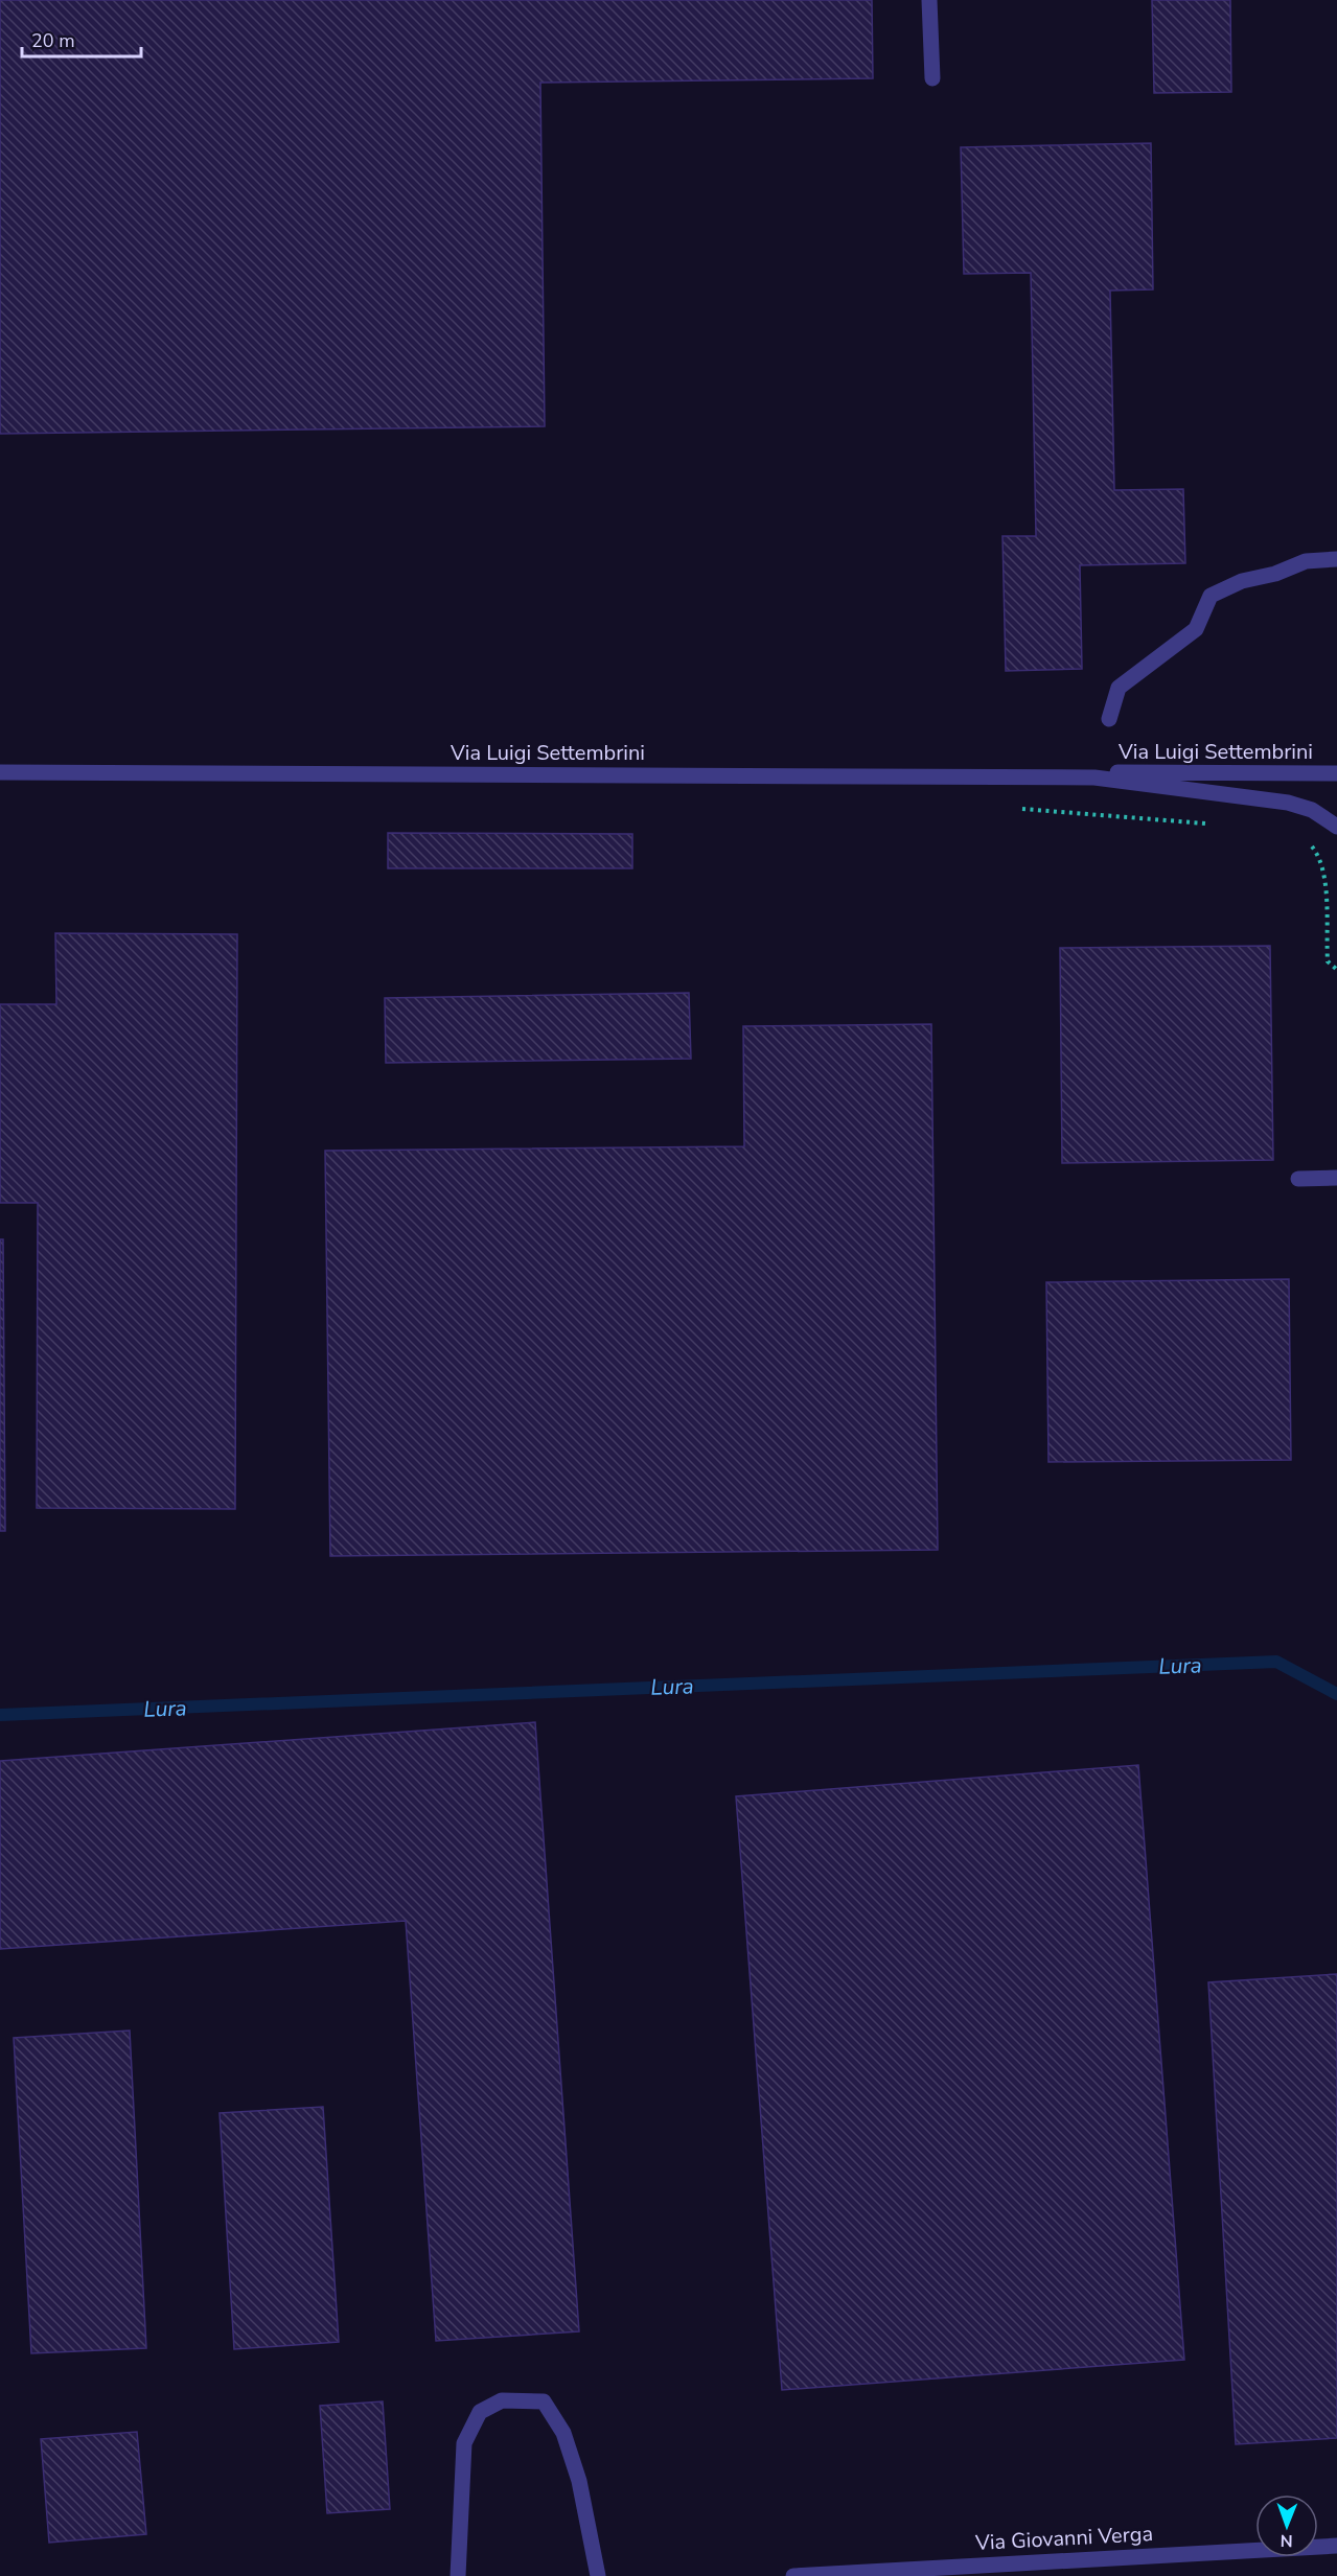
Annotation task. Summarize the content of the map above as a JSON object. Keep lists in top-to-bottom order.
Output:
{
  "streets": {
    "street": ["Via Luigi Settembrini", "Via Giovanni Verga"]
  },
  "water": ["Lura"],
  "scale_bar": "20 m",
  "north": "bottom"
}
